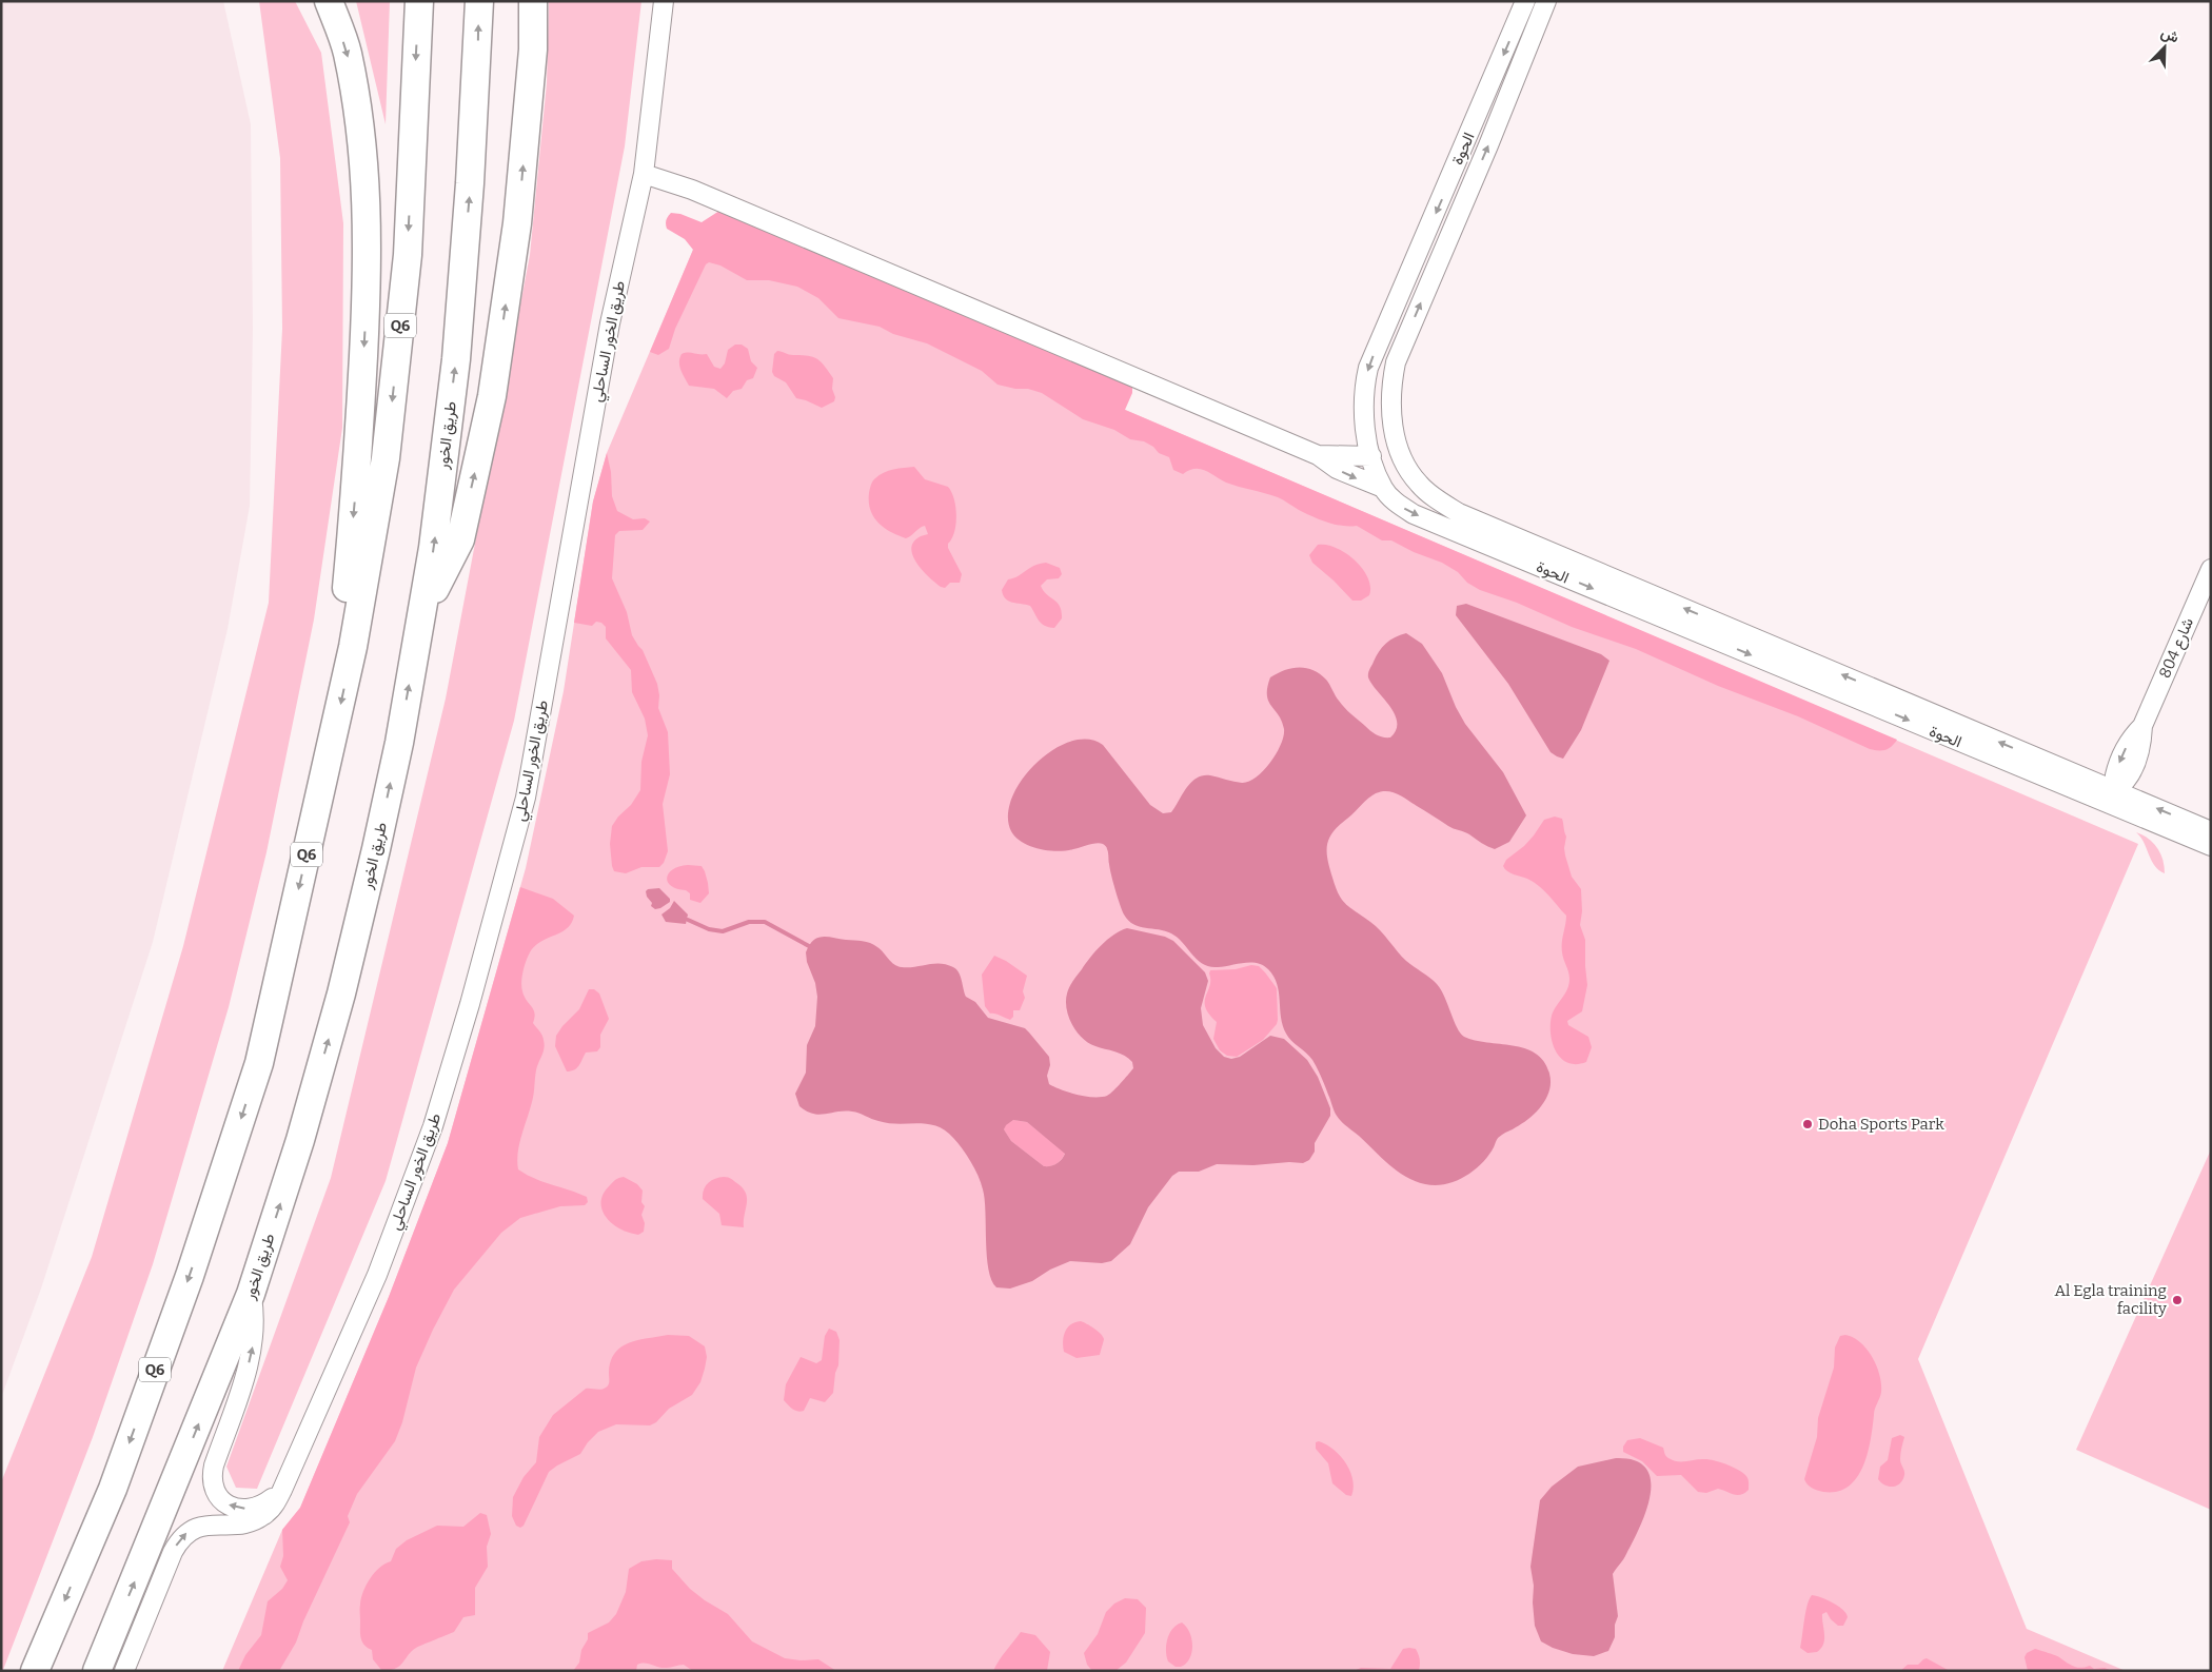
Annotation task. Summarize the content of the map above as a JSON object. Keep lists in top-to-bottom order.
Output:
{
  "streets": {
    "highway": ["Q6", "طريق الخور"],
    "street": ["الحوة", "طريق الخور الساحلي", "شارع 804"]
  },
  "crossings": [
    ["الحوة", "شارع 804"]
  ],
  "places": ["Doha Sports Park", "Al Egla training facility"],
  "north": "top right"
}
